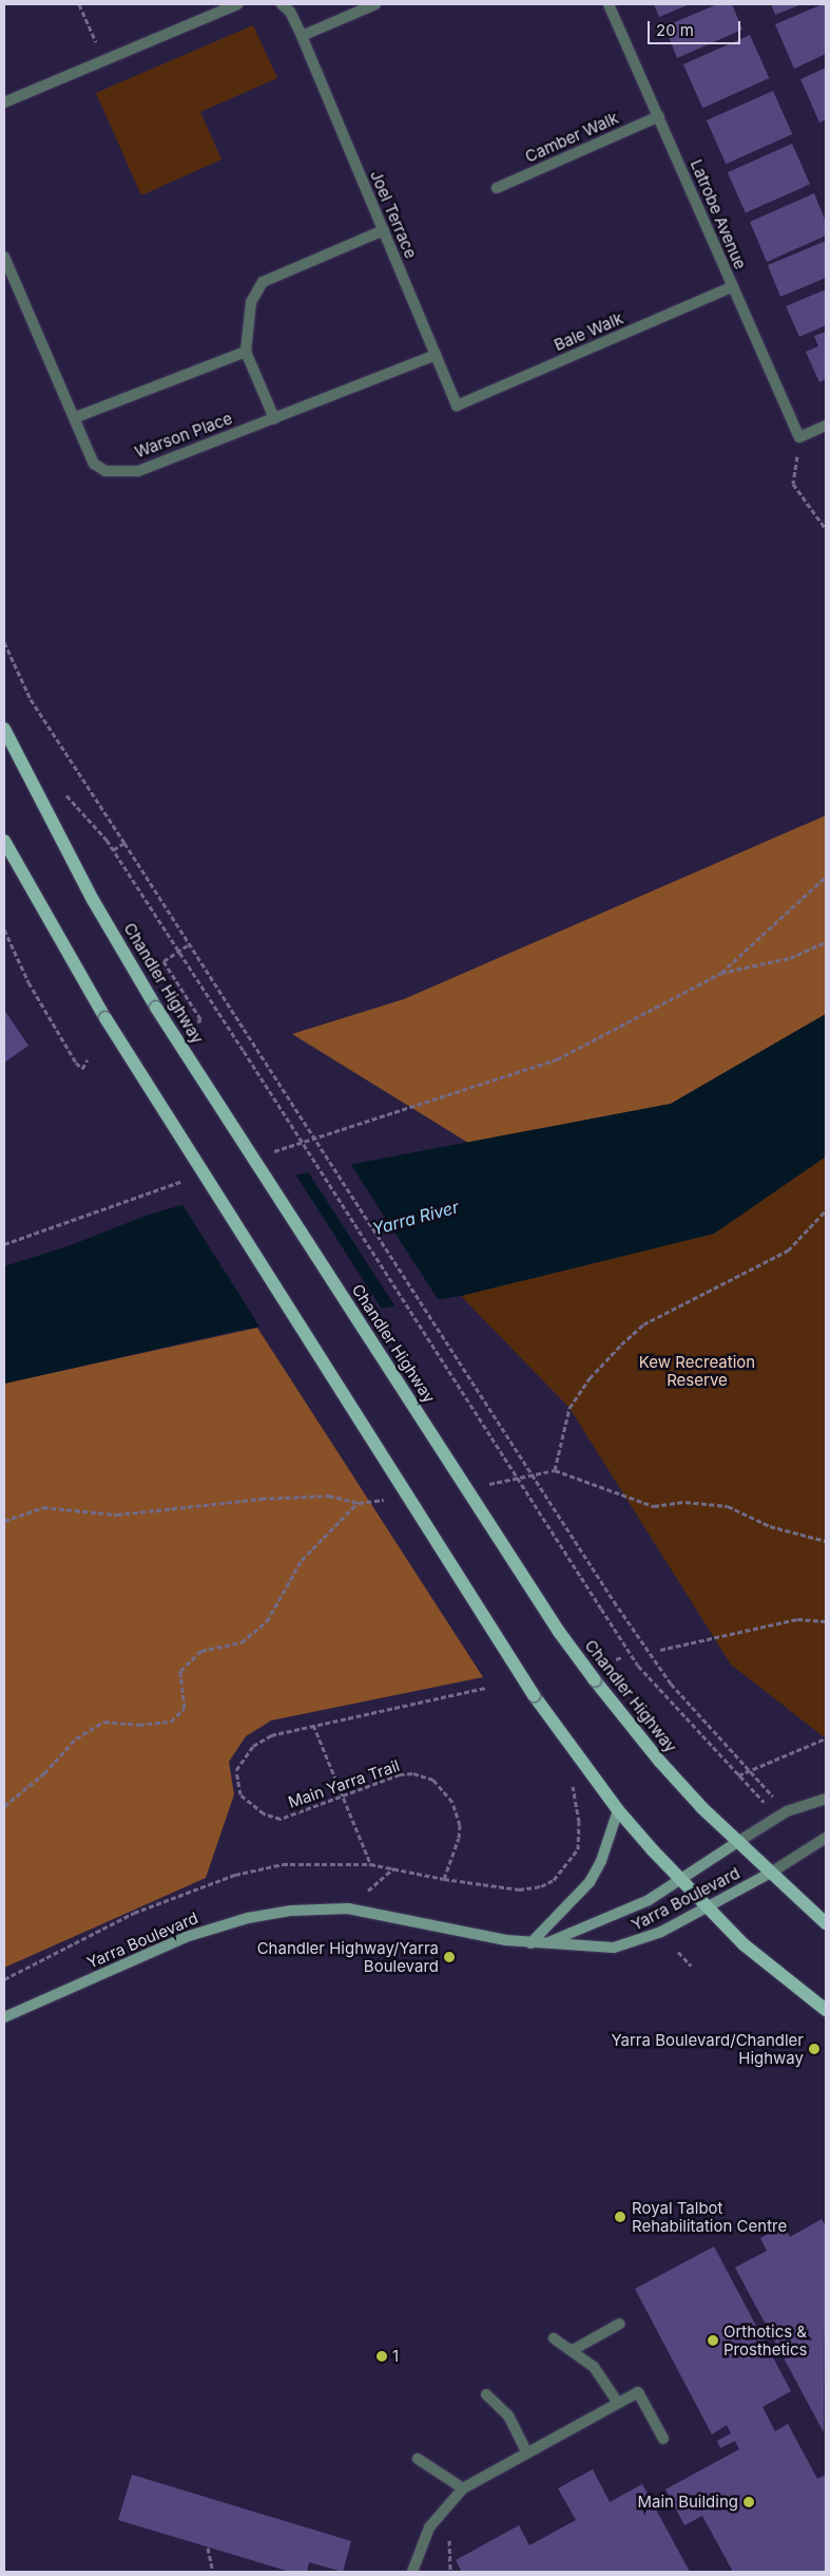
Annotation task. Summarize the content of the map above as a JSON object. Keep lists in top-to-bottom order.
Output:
{
  "streets": {
    "main road": ["Chandler Highway", "Yarra Boulevard"],
    "street": [
      "Camber Walk",
      "Joel Terrace",
      "Latrobe Avenue",
      "Bale Walk",
      "Warson Place"
    ],
    "path": ["Main Yarra Trail"]
  },
  "crossings": [
    ["Camber Walk", "Latrobe Avenue"],
    ["Joel Terrace", "Bale Walk"],
    ["Joel Terrace", "Warson Place"],
    ["Latrobe Avenue", "Bale Walk"],
    ["Chandler Highway", "Yarra Boulevard"]
  ],
  "water": ["Yarra River"],
  "parks": ["Kew Recreation Reserve"],
  "places": [
    "Chandler Highway/Yarra Boulevard",
    "Yarra Boulevard/Chandler Highway",
    "Royal Talbot Rehabilitation Centre",
    "Orthotics & Prosthetics",
    "1",
    "Main Building"
  ],
  "scale_bar": "20 m"
}
